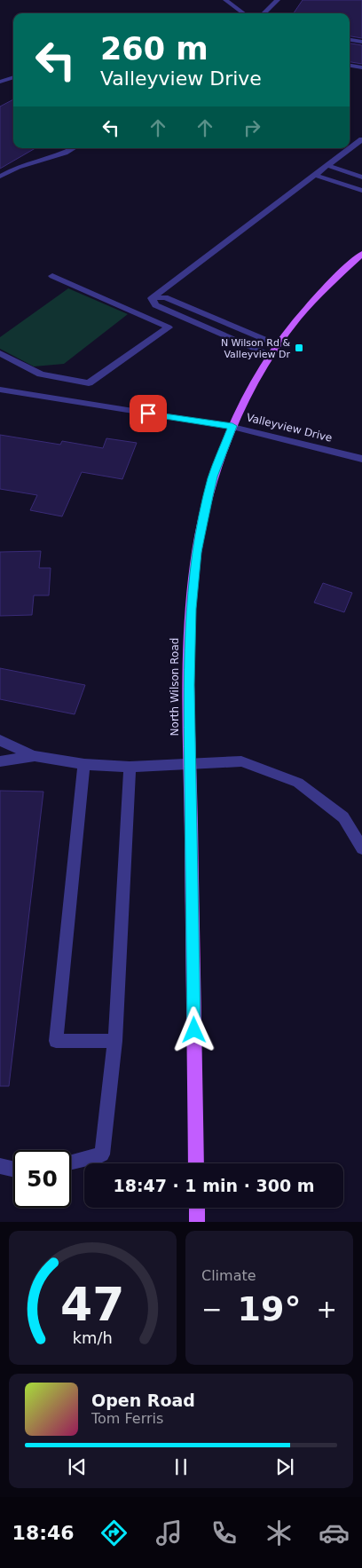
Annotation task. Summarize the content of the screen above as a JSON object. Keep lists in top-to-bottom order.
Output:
{
  "streets": {
    "main road": ["North Wilson Road"],
    "street": ["Valleyview Drive"]
  },
  "crossings": [
    ["Valleyview Drive", "North Wilson Road"]
  ],
  "places": {
    "transit": ["N Wilson Rd & Valleyview Dr"]
  },
  "page": {
    "turn": ["260 m", "Valleyview Drive"],
    "limit": "50",
    "trip": "18:47 · 1 min · 300 m",
    "tile": "Climate",
    "heat": ["−", "19°", "+"],
    "song": ["Open Road", "Tom Ferris"],
    "tabs": "18:46",
    "gauge": ["47", "km/h"]
  }
}
